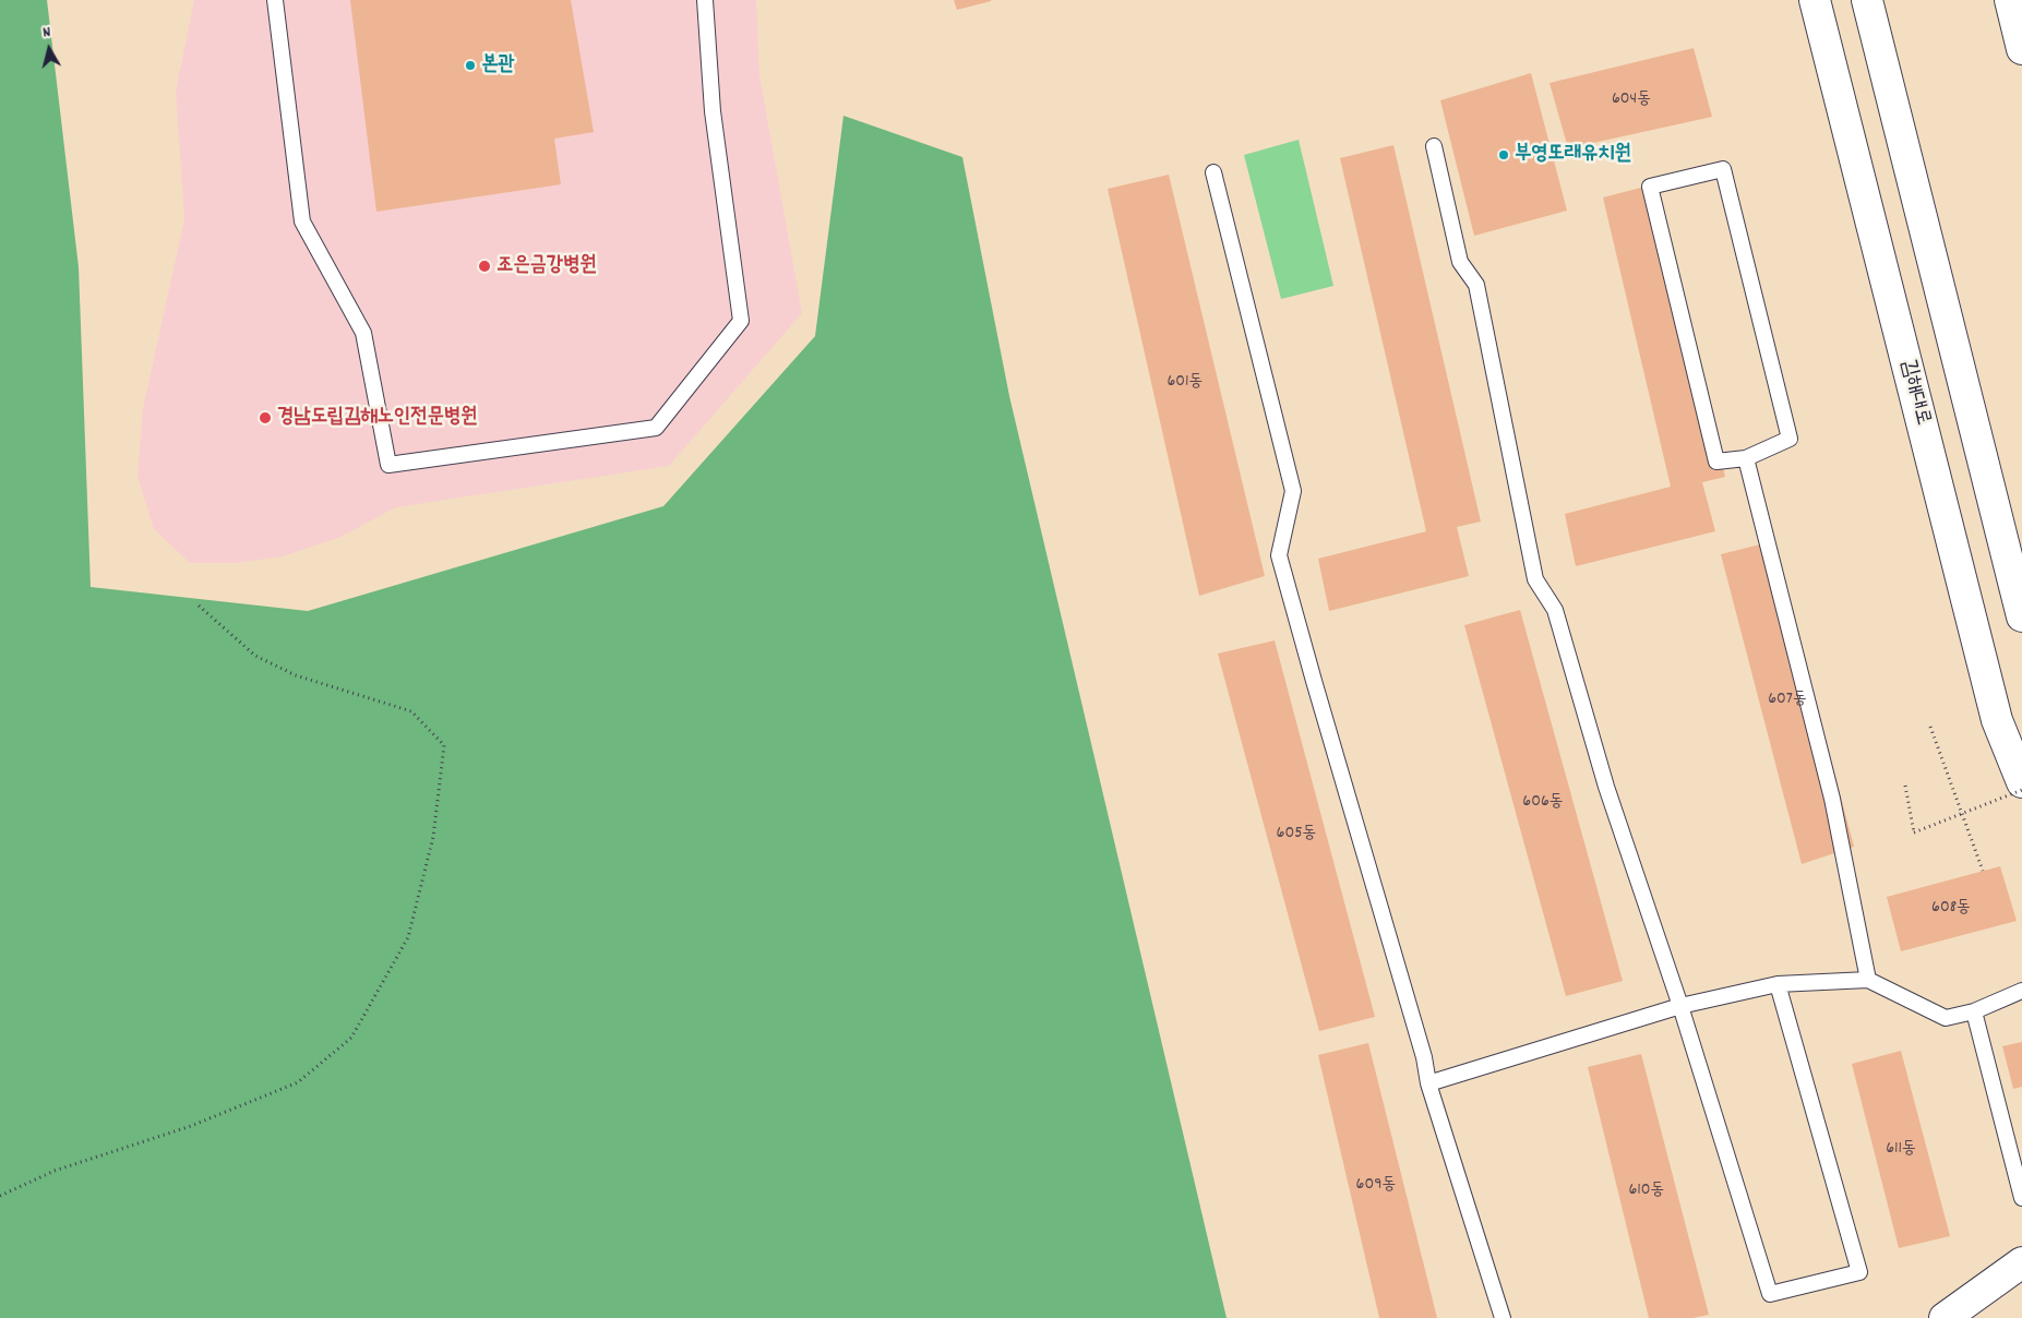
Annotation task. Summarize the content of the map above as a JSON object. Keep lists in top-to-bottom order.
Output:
{
  "streets": {
    "main road": ["김해대로"]
  },
  "places": [
    "본관",
    "부영또래유치원",
    "조은금강병원",
    "경남도립김해노인전문병원"
  ],
  "house_numbers": [
    "604동",
    "601동",
    "607동",
    "606동",
    "605동",
    "608동",
    "611동",
    "609동",
    "610동"
  ],
  "north": "top"
}
